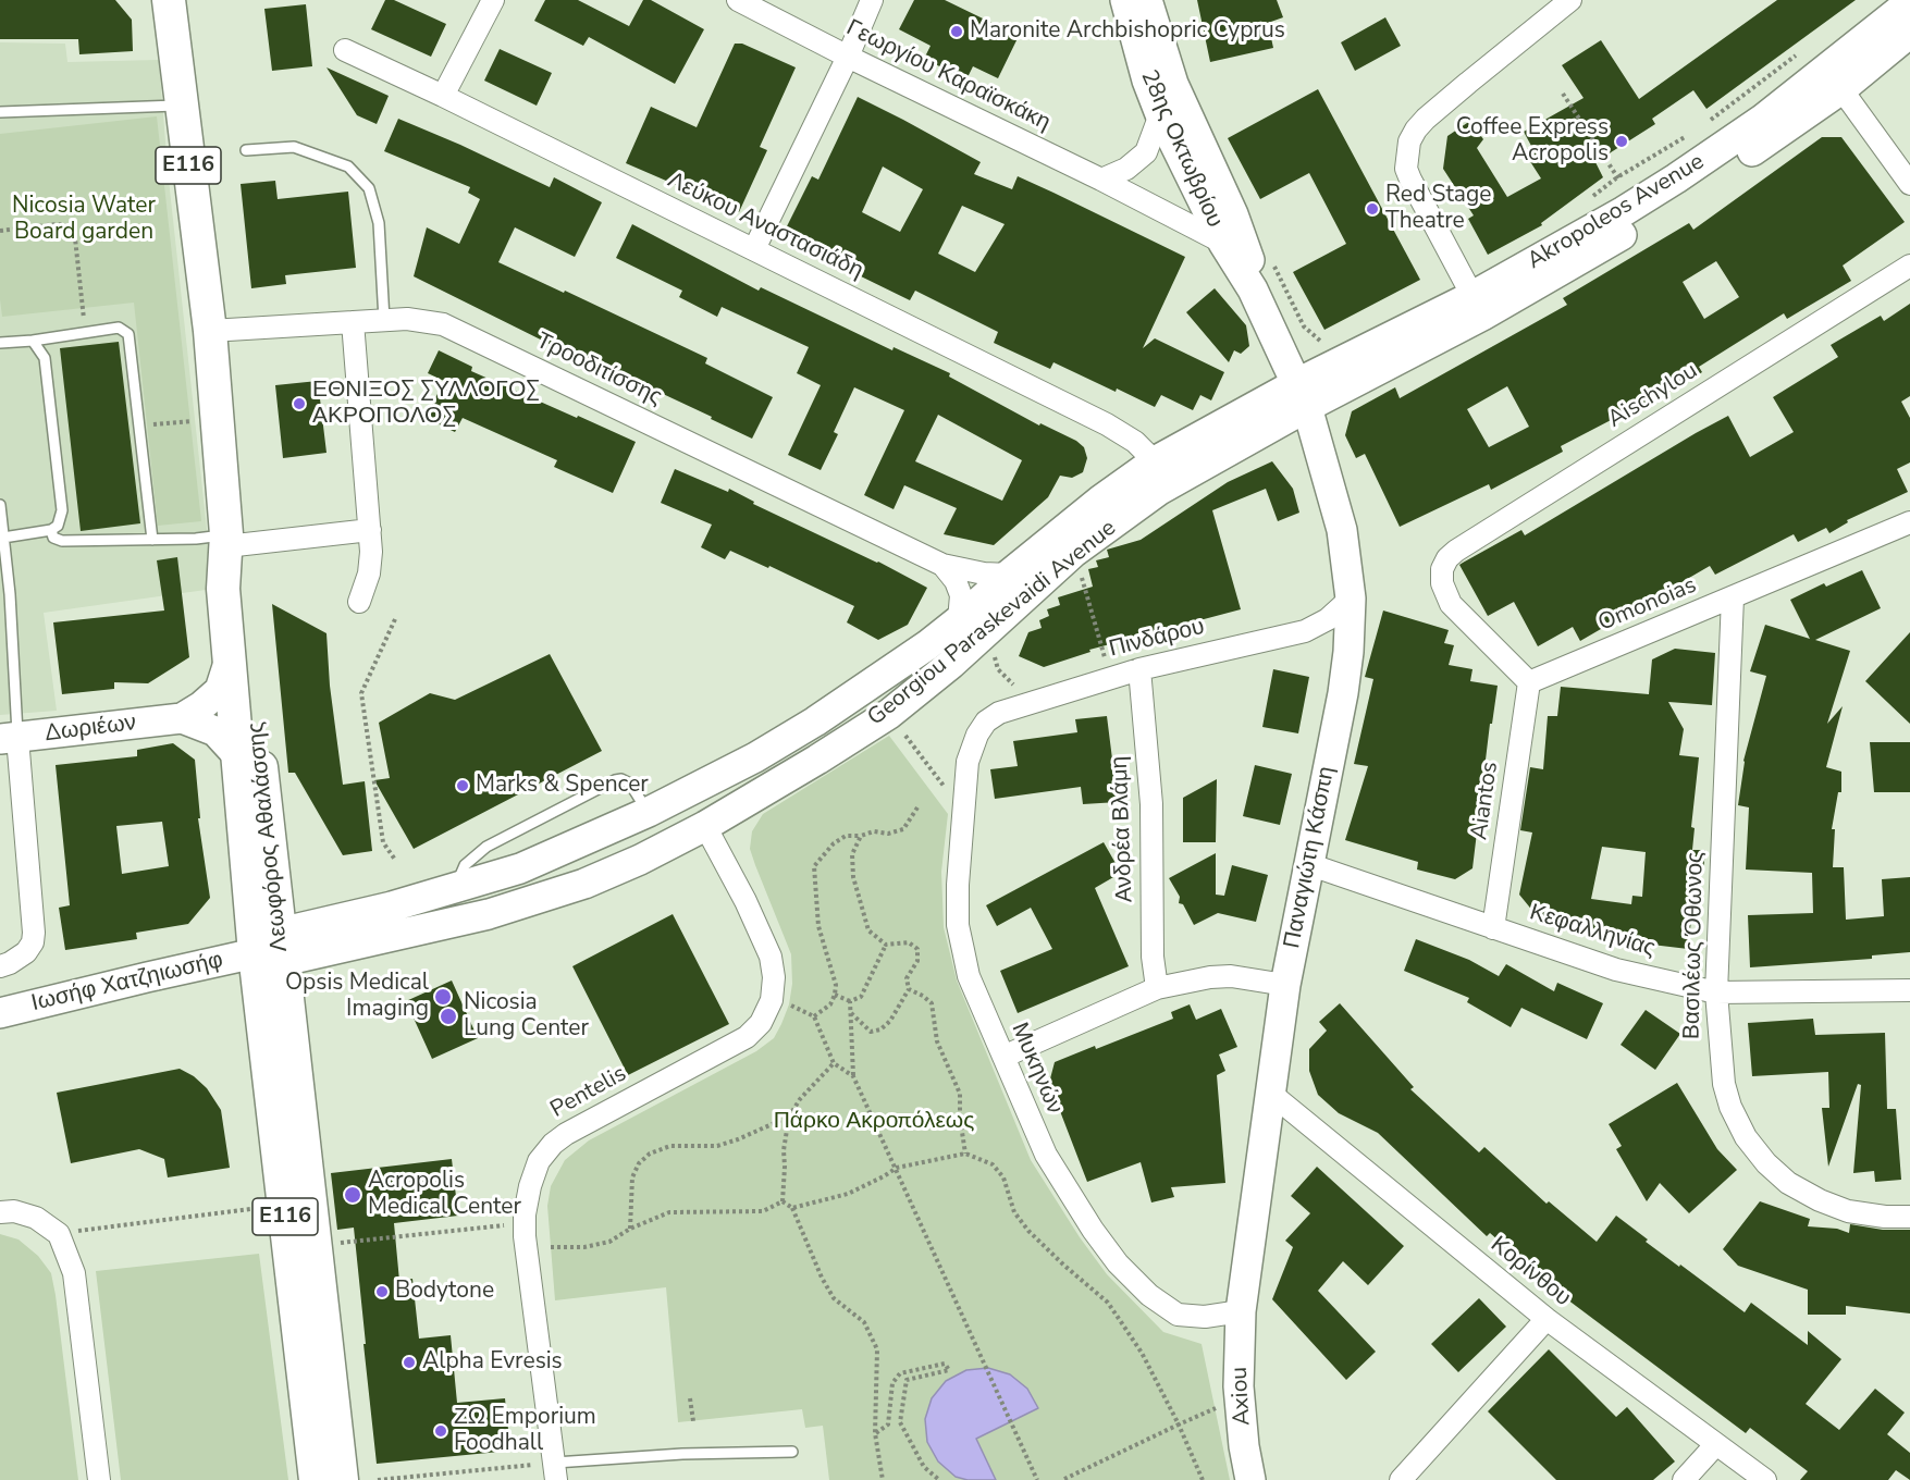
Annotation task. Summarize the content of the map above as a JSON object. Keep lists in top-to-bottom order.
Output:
{
  "streets": {
    "main road": [
      "28ης Οκτωβρίου",
      "E116",
      "Akropoleos Avenue",
      "Georgiou Paraskevaidi Avenue",
      "Δωριέων",
      "Λεωφόρος Αθαλάσσης",
      "Παναγιώτη Κάσπη",
      "Ιωσήφ Χατζηιωσήφ",
      "Axiou"
    ],
    "street": [
      "Γεωργίου Καραϊσκάκη",
      "Λεύκου Αναστασιάδη",
      "Τροοδιτίσσης",
      "Aischylou",
      "Omonoias",
      "Πινδάρου",
      "Aiantos",
      "Ανδρέα Βλάμη",
      "Κεφαλληνίας",
      "Βασιλέως Όθωνος",
      "Μυκηνών",
      "Pentelis",
      "Κορίνθου"
    ]
  },
  "crossings": [
    ["Γεωργίου Καραϊσκάκη", "28ης Οκτωβρίου"],
    ["28ης Οκτωβρίου", "Akropoleos Avenue"],
    ["28ης Οκτωβρίου", "Georgiou Paraskevaidi Avenue"],
    ["28ης Οκτωβρίου", "Παναγιώτη Κάσπη"],
    ["Akropoleos Avenue", "Georgiou Paraskevaidi Avenue"],
    ["Akropoleos Avenue", "Παναγιώτη Κάσπη"],
    ["Λεύκου Αναστασιάδη", "Georgiou Paraskevaidi Avenue"],
    ["Τροοδιτίσσης", "Georgiou Paraskevaidi Avenue"],
    ["Τροοδιτίσσης", "Λεωφόρος Αθαλάσσης"],
    ["Aischylou", "Omonoias"],
    ["Aischylou", "Aiantos"],
    ["Omonoias", "Aiantos"],
    ["Omonoias", "Βασιλέως Όθωνος"],
    ["Georgiou Paraskevaidi Avenue", "Λεωφόρος Αθαλάσσης"],
    ["Georgiou Paraskevaidi Avenue", "Παναγιώτη Κάσπη"],
    ["Georgiou Paraskevaidi Avenue", "Ιωσήφ Χατζηιωσήφ"],
    ["Georgiou Paraskevaidi Avenue", "Pentelis"],
    ["Πινδάρου", "Ανδρέα Βλάμη"],
    ["Πινδάρου", "Παναγιώτη Κάσπη"],
    ["Πινδάρου", "Μυκηνών"],
    ["Aiantos", "Κεφαλληνίας"],
    ["Λεωφόρος Αθαλάσσης", "Ιωσήφ Χατζηιωσήφ"],
    ["Παναγιώτη Κάσπη", "Κεφαλληνίας"],
    ["Παναγιώτη Κάσπη", "Μυκηνών"],
    ["Παναγιώτη Κάσπη", "Κορίνθου"],
    ["Παναγιώτη Κάσπη", "Axiou"],
    ["Κεφαλληνίας", "Βασιλέως Όθωνος"],
    ["Μυκηνών", "Axiou"]
  ],
  "parks": ["Nicosia Water Board garden", "Πάρκο Ακροπόλεως"],
  "places": [
    "Maronite Archbishopric Cyprus",
    "Coffee Express Acropolis",
    "Red Stage Theatre",
    "ΕΘΝΙΞΟΣ ΣΥΛΛΟΓΟΣ ΑΚΡΟΠΟΛΟΣ",
    "Marks & Spencer",
    "Opsis Medical Imaging",
    "Nicosia Lung Center",
    "Acropolis Medical Center",
    "Bodytone",
    "Alpha Evresis",
    "ΖΩ Emporium Foodhall"
  ]
}
